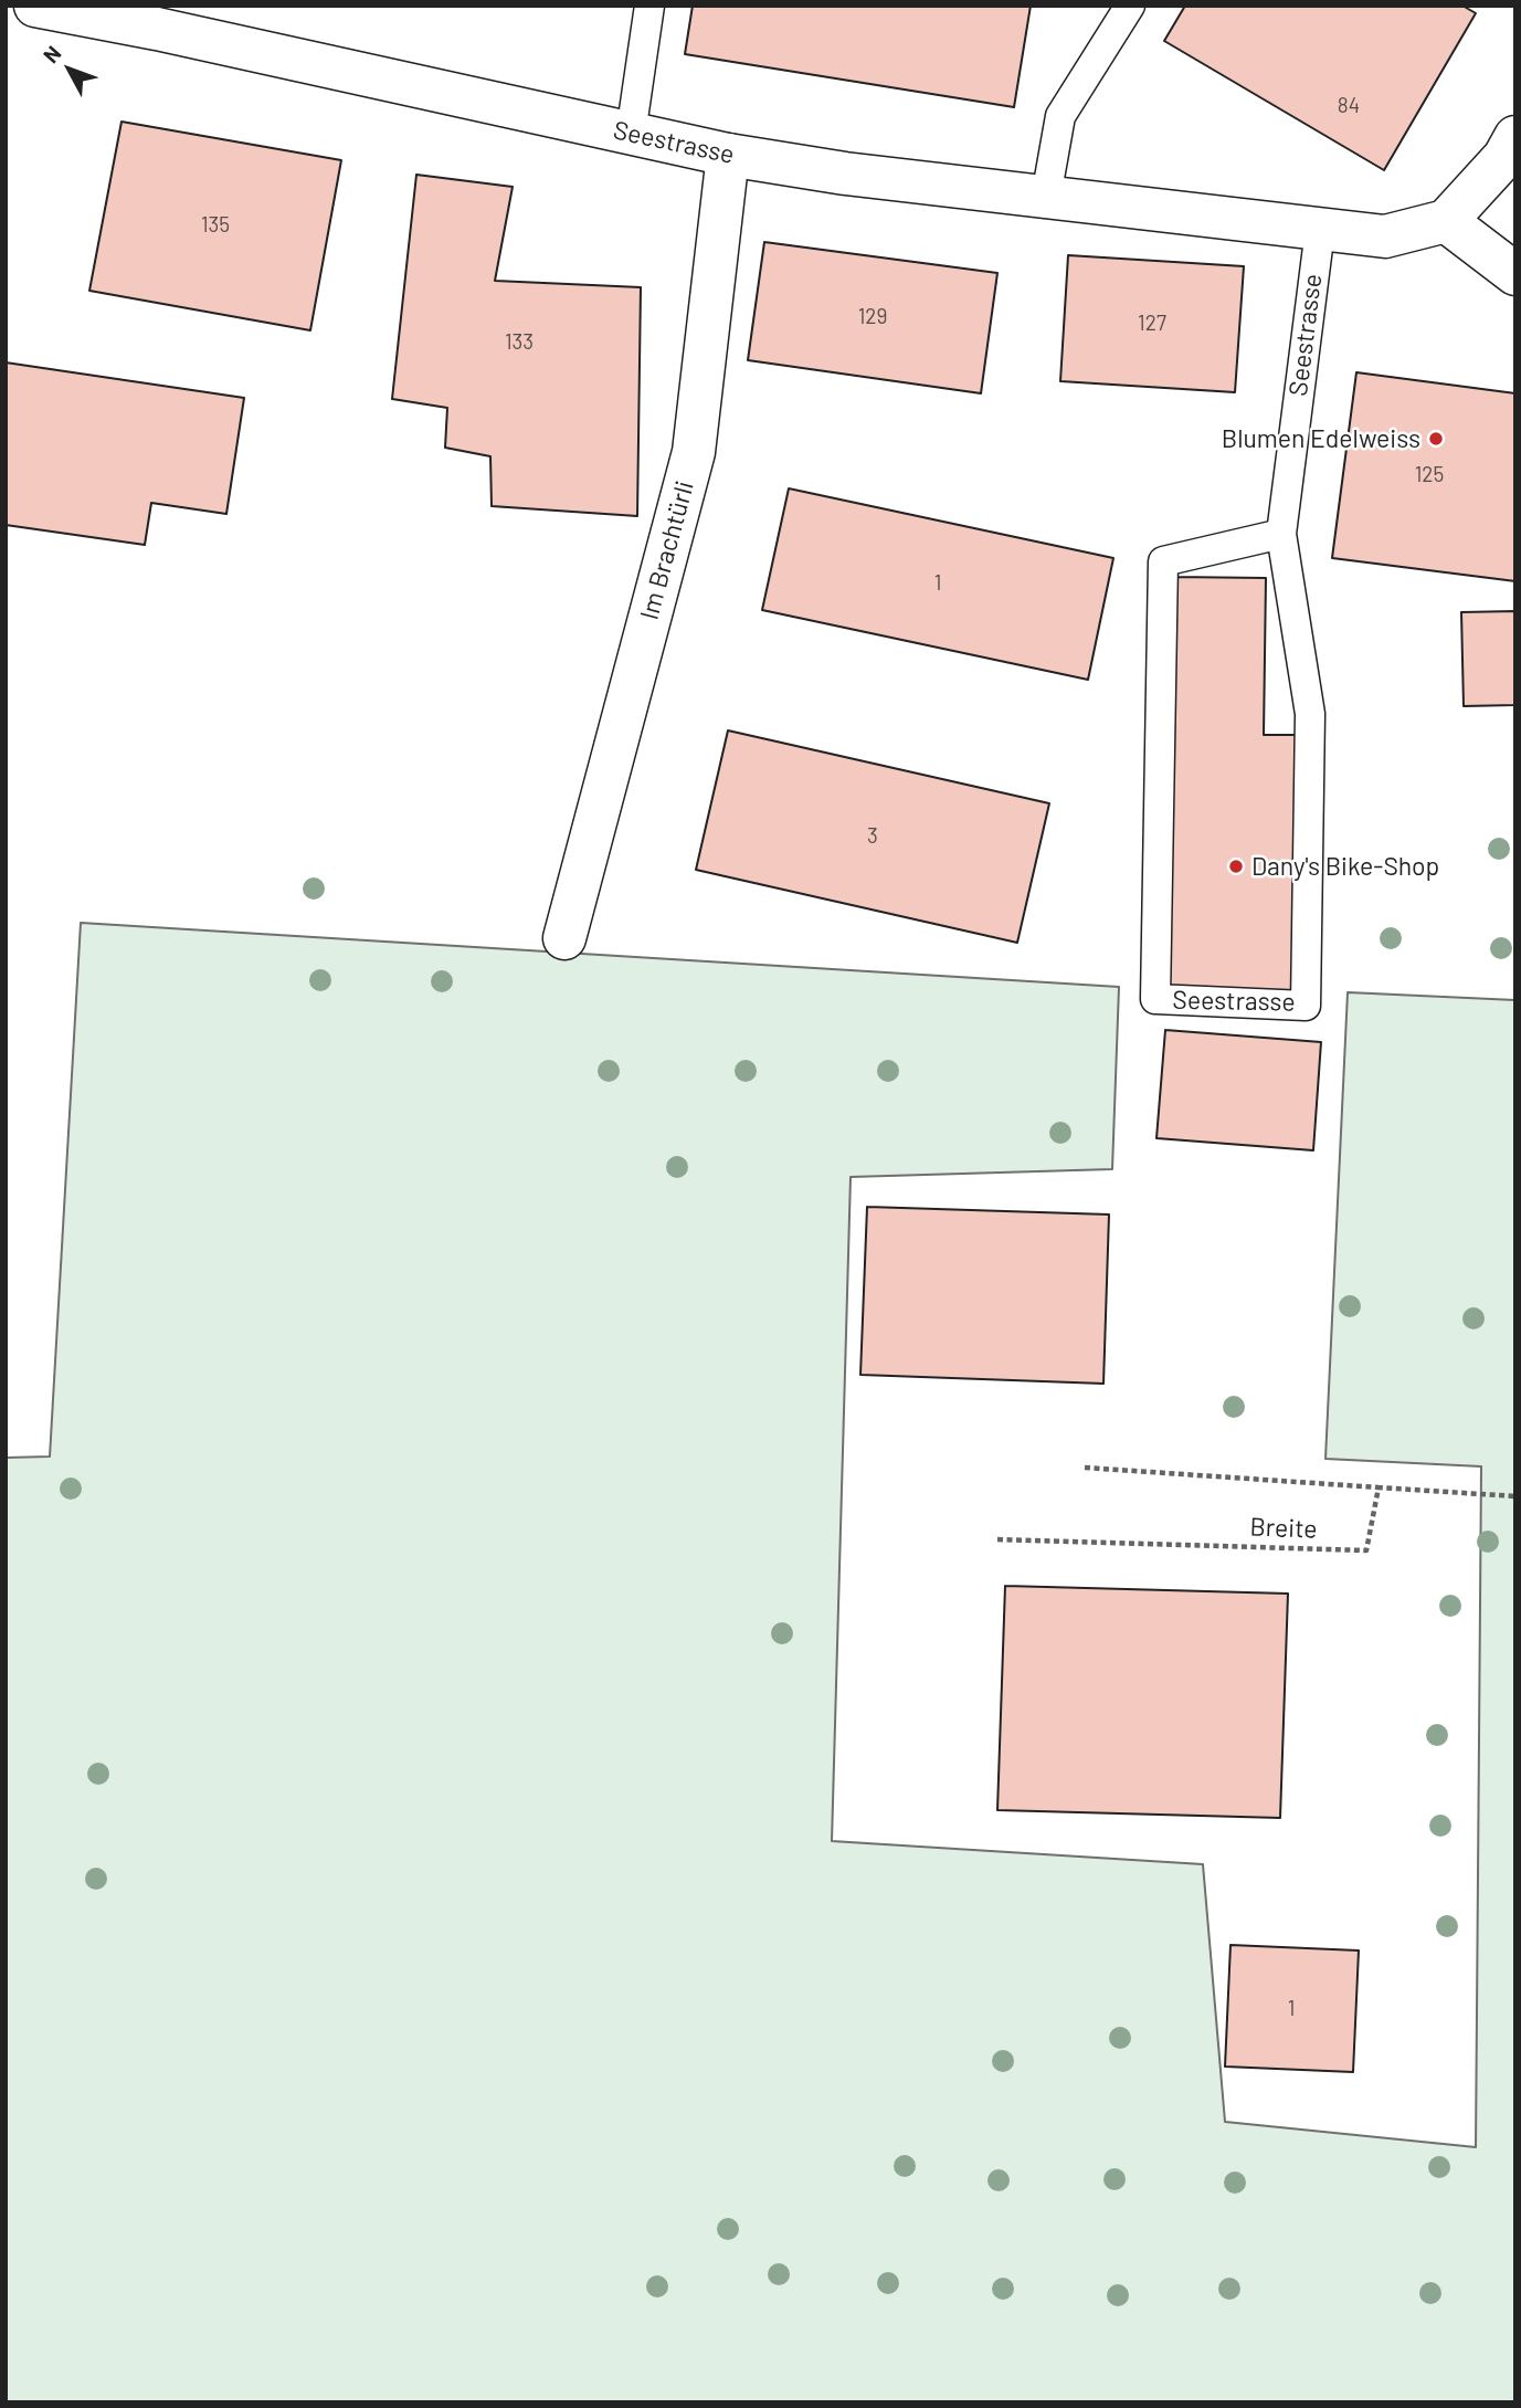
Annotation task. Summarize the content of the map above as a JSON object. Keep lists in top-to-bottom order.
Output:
{
  "streets": {
    "street": ["Seestrasse", "Im Brachtürli"],
    "path": ["Breite"]
  },
  "crossings": [
    ["Seestrasse", "Im Brachtürli"]
  ],
  "places": ["Blumen Edelweiss", "Dany's Bike-Shop"],
  "house_numbers": [
    "84",
    "135",
    "129",
    "127",
    "133",
    "125",
    "1",
    "3",
    "1"
  ],
  "north": "top left"
}
